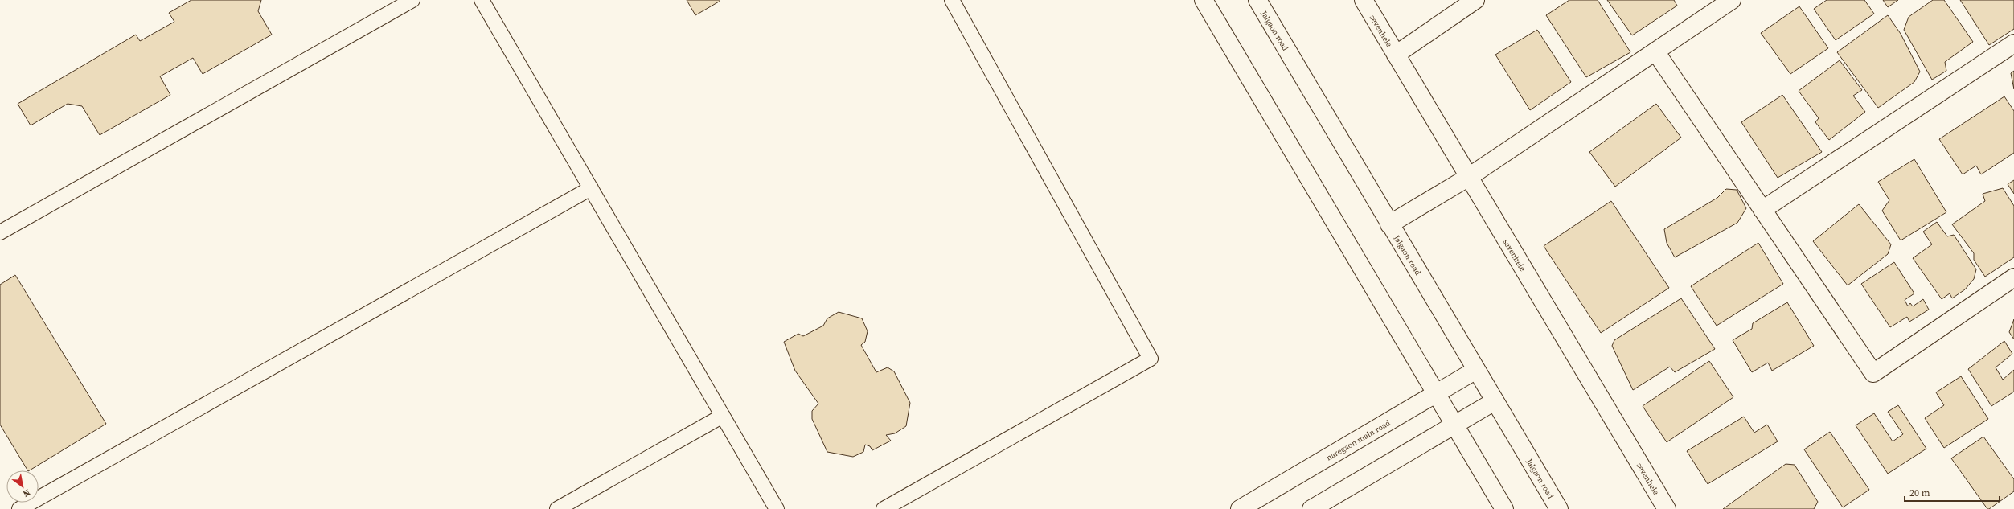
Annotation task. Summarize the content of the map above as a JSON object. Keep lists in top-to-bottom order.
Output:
{
  "streets": {
    "main road": ["Jalgaon road", "sevenhele", "naregaon main road"]
  },
  "crossings": [
    ["Jalgaon road", "naregaon main road"]
  ],
  "scale_bar": "20 m",
  "north": "bottom right"
}
